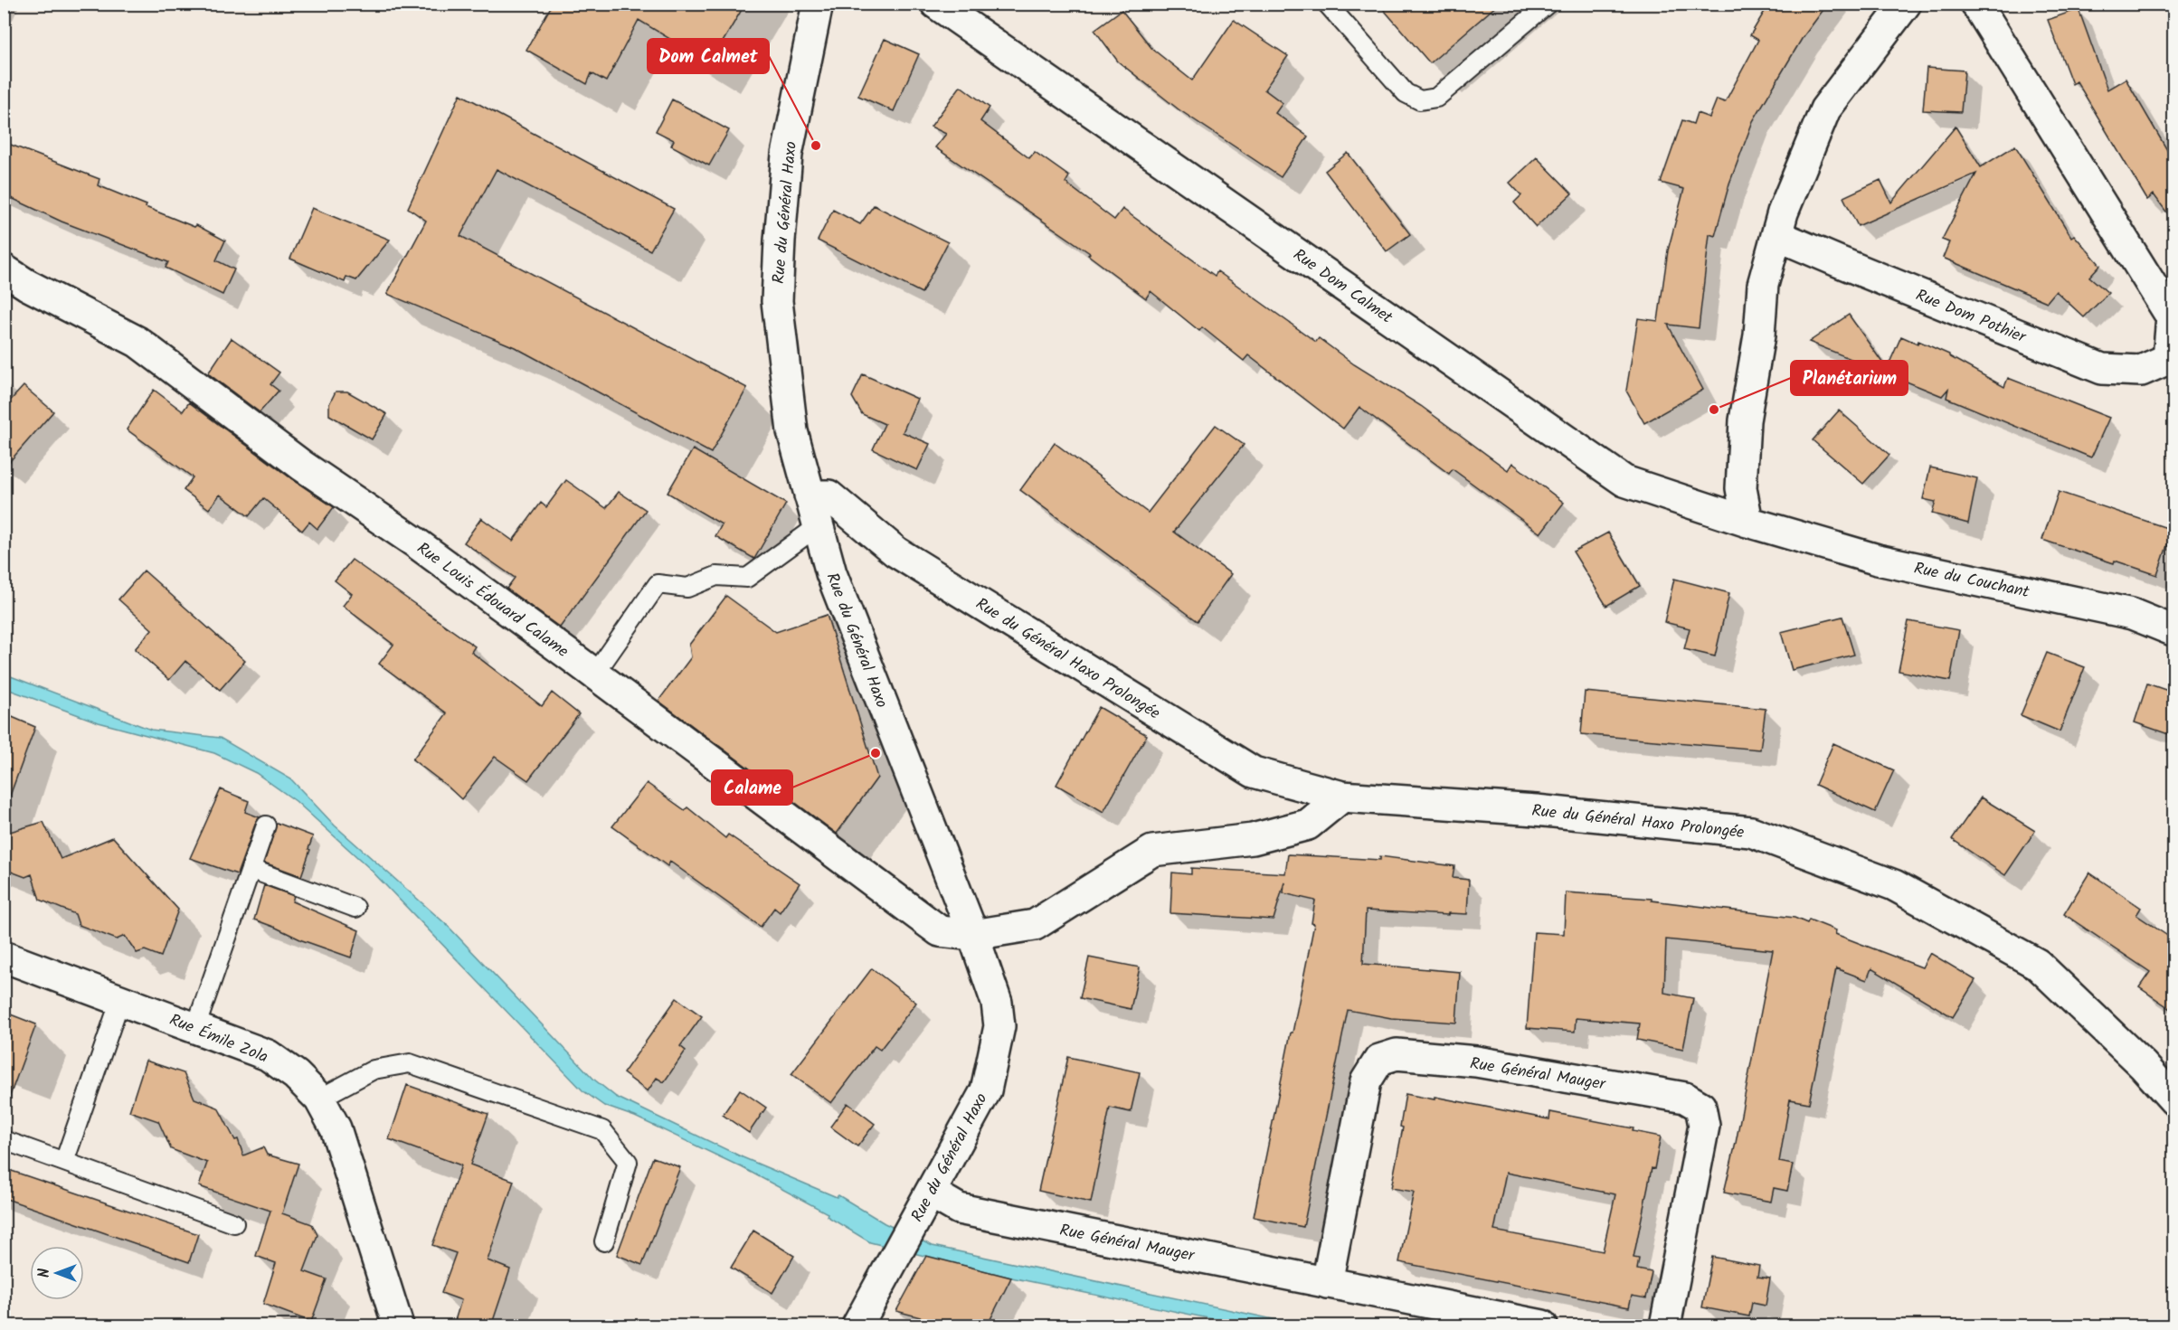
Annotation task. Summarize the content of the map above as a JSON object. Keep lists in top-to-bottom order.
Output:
{
  "streets": {
    "street": [
      "Rue du Général Haxo",
      "Rue Dom Calmet",
      "Rue Dom Pothier",
      "Rue du Couchant",
      "Rue Louis Édouard Calame",
      "Rue du Général Haxo Prolongée",
      "Rue Émile Zola",
      "Rue Général Mauger"
    ]
  },
  "crossings": [
    ["Rue du Général Haxo", "Rue Louis Édouard Calame"],
    ["Rue du Général Haxo", "Rue du Général Haxo Prolongée"],
    ["Rue du Général Haxo", "Rue Général Mauger"],
    ["Rue Dom Calmet", "Rue du Couchant"]
  ],
  "places": ["Dom Calmet", "Planétarium", "Calame"],
  "north": "left"
}
